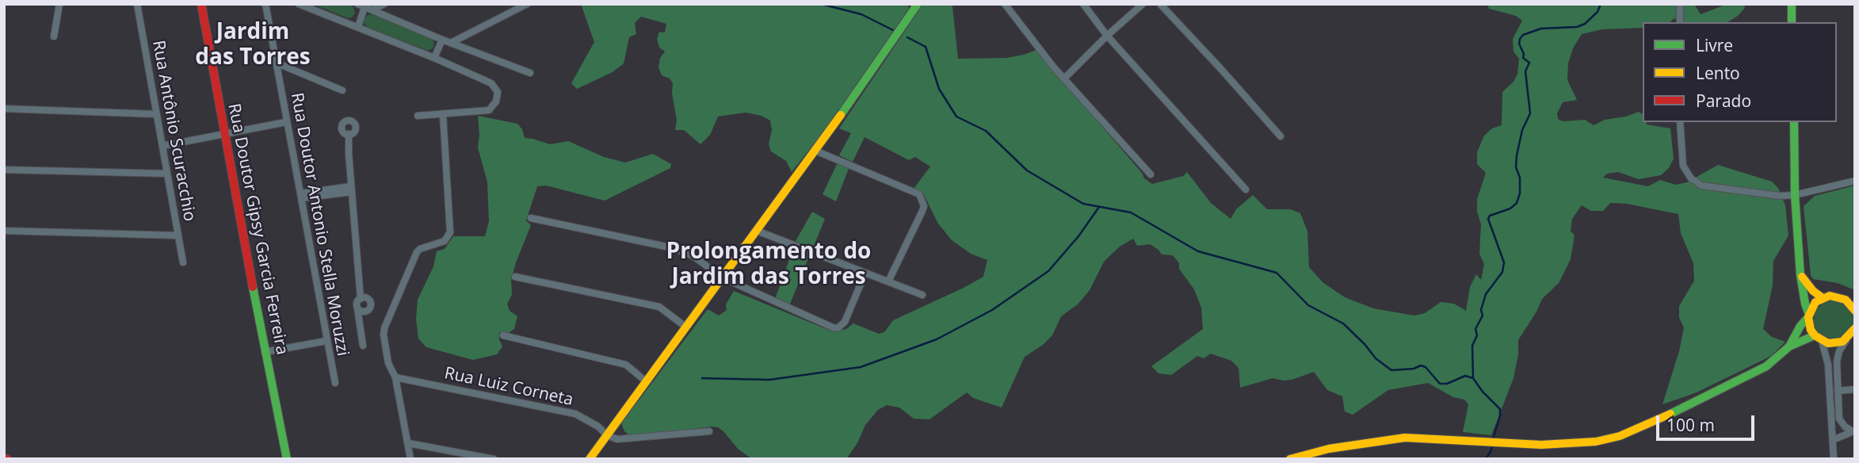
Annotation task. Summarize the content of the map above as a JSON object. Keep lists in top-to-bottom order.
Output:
{
  "streets": {
    "street": [
      "Rua Antônio Scuracchio",
      "Rua Doutor Antonio Stella Moruzzi",
      "Rua Doutor Gipsy Garcia Ferreira",
      "Rua Luiz Corneta"
    ]
  },
  "districts": ["Jardim das Torres", "Prolongamento do Jardim das Torres"],
  "legend": ["Livre", "Lento", "Parado"],
  "scale_bar": "100 m"
}
